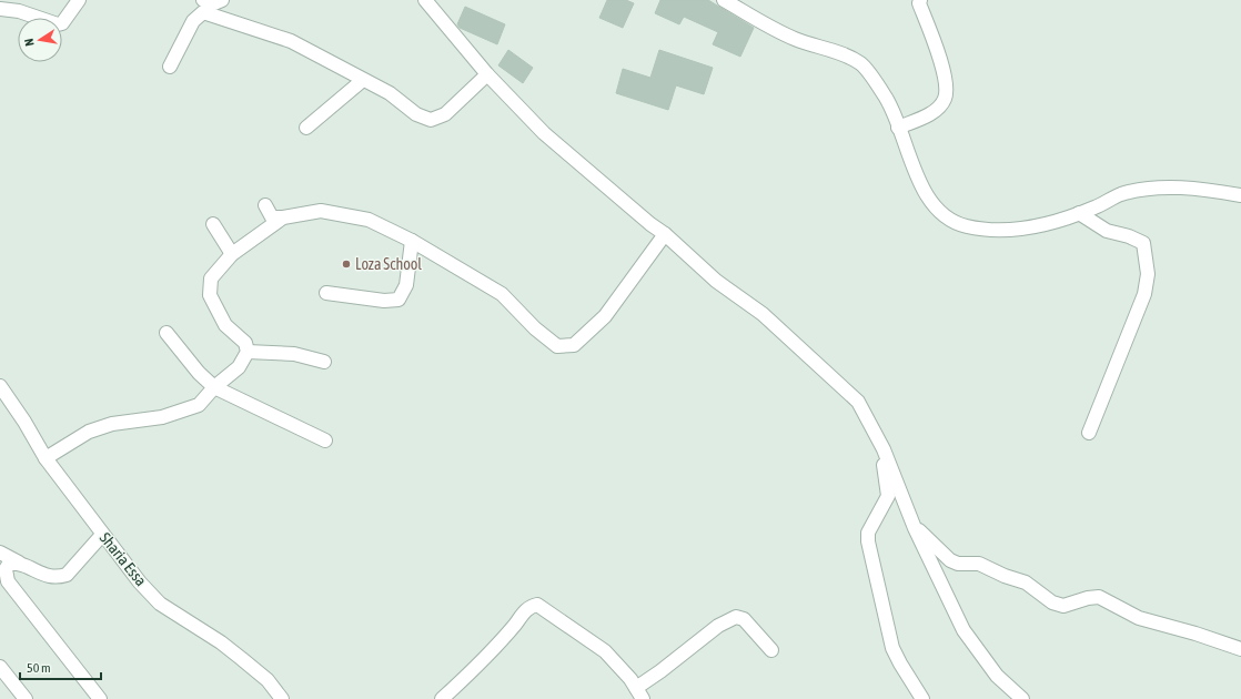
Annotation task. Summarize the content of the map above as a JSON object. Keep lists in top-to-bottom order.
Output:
{
  "streets": {
    "street": ["Sharia Essa"]
  },
  "places": ["Loza School"],
  "scale_bar": "50 m",
  "north": "left"
}
